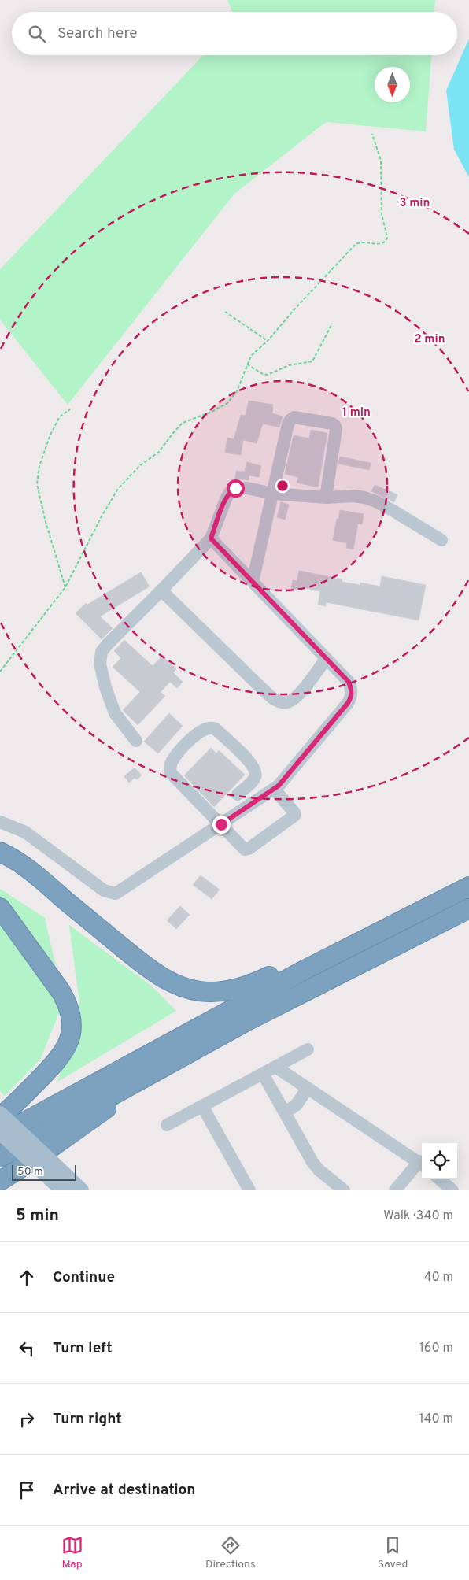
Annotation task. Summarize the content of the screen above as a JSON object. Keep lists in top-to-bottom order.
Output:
{
  "scale_bar": "50 m",
  "north": "bottom",
  "page": {
    "search": "Search here",
    "scale": "50 m",
    "heading": ["5 min", "Walk · 340 m"],
    "list": [
      ["Continue", "40 m"],
      ["Turn left", "160 m"],
      ["Turn right", "140 m"],
      "Arrive at destination"
    ],
    "nav": ["Map", "Directions", "Saved"]
  },
  "rings": ["3 min", "2 min", "1 min"]
}
